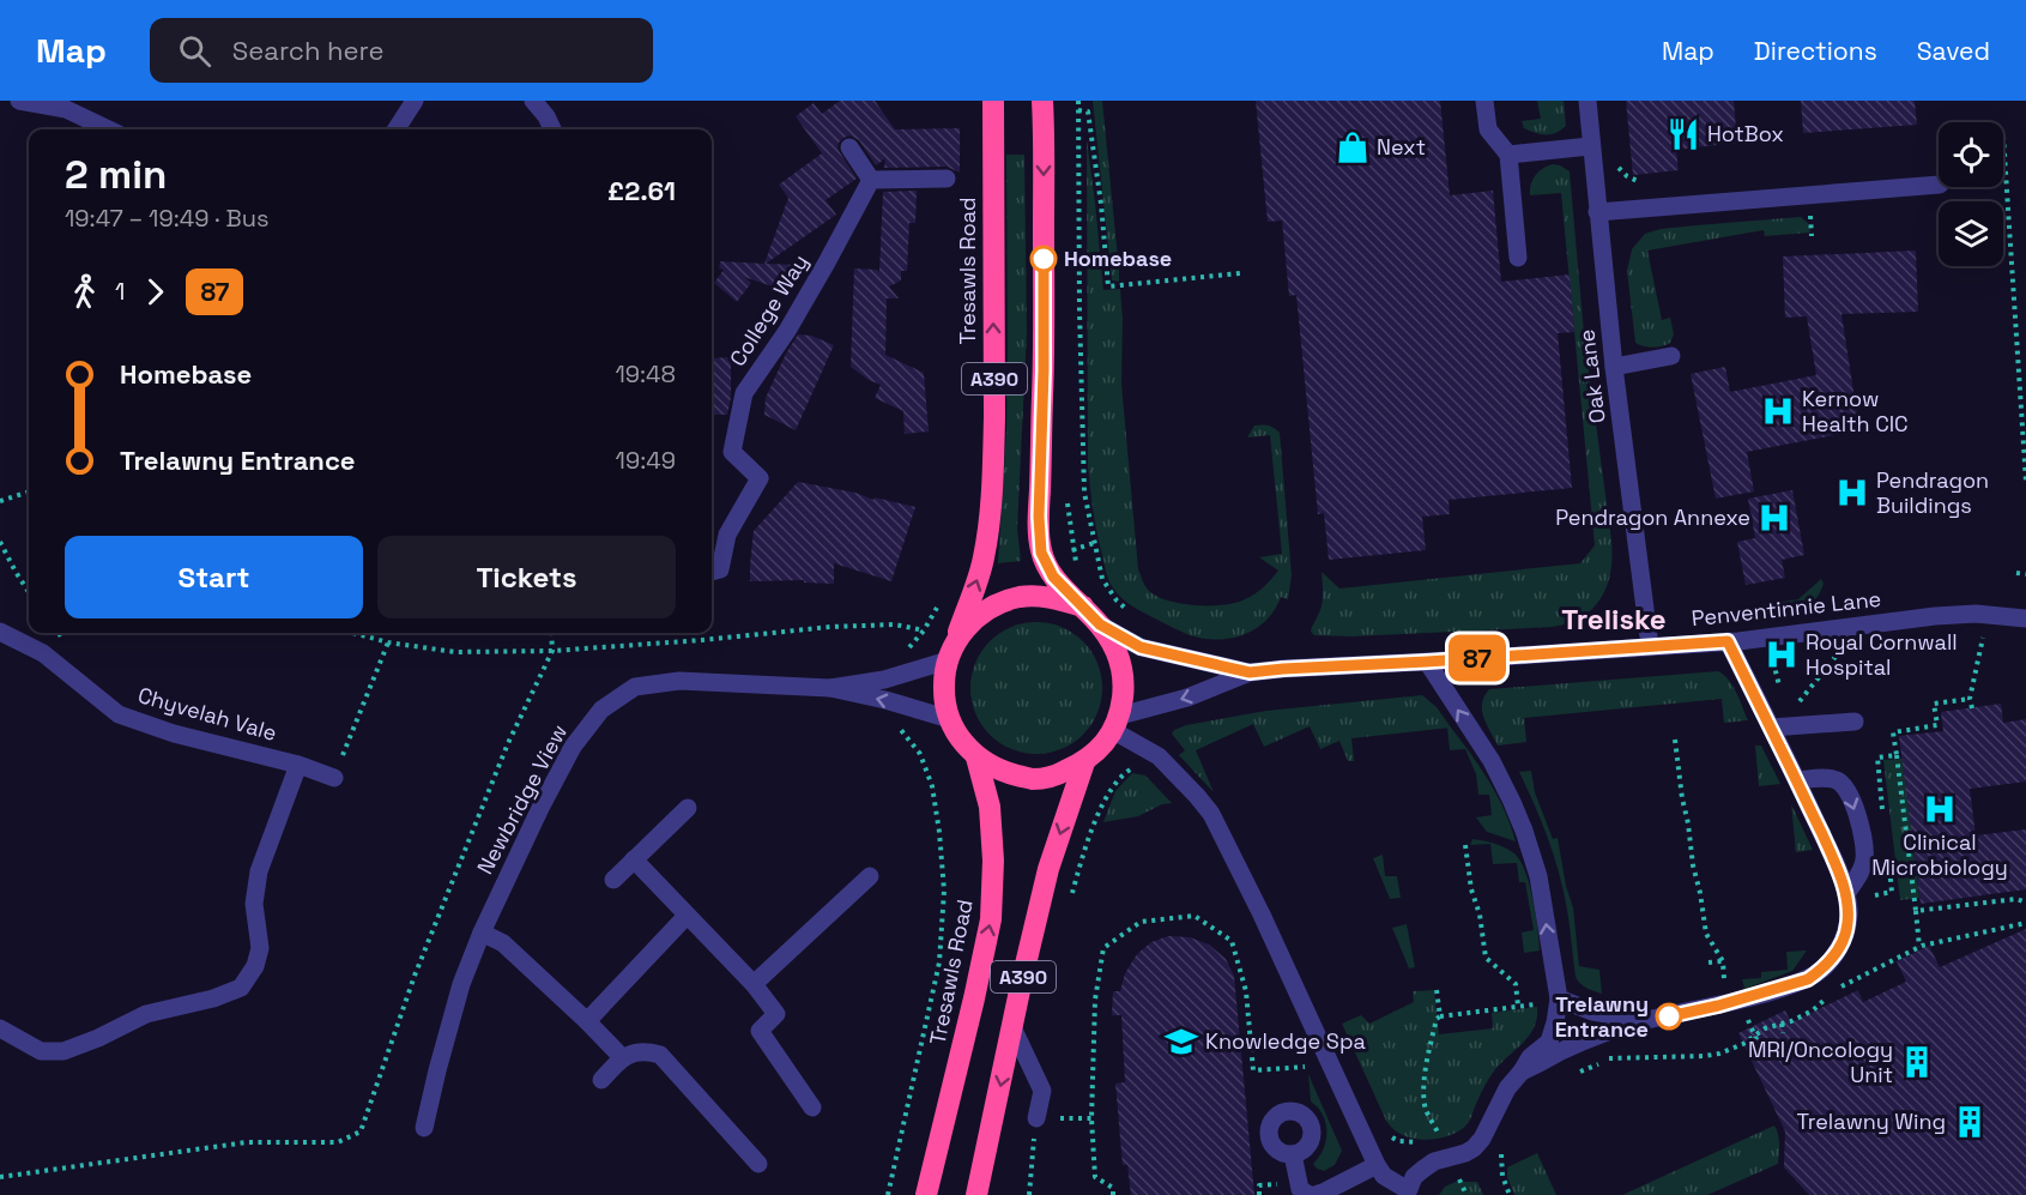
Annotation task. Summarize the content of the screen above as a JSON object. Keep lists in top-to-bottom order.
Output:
{
  "streets": {
    "highway": ["Tresawls Road", "A390"],
    "street": [
      "College Way",
      "Oak Lane",
      "Penventinnie Lane",
      "Chyvelah Vale",
      "Newbridge View"
    ]
  },
  "crossings": [
    ["Tresawls Road", "A390"],
    ["Tresawls Road", "Penventinnie Lane"],
    ["Tresawls Road", "Newbridge View"],
    ["Oak Lane", "Penventinnie Lane"],
    ["A390", "Penventinnie Lane"],
    ["A390", "Newbridge View"],
    ["Penventinnie Lane", "Newbridge View"]
  ],
  "districts": ["Treliske"],
  "places": {
    "restaurant": ["HotBox"],
    "shop": ["Next"],
    "other": ["Homebase", "Trelawny Entrance"],
    "hospital": [
      "Kernow Health CIC",
      "Pendragon Buildings",
      "Pendragon Annexe",
      "Royal Cornwall Hospital",
      "Clinical Microbiology"
    ],
    "school or university": ["Knowledge Spa"],
    "building": ["MRI/Oncology Unit", "Trelawny Wing"]
  },
  "lines": ["bus line 87"],
  "page": {
    "header": "Map",
    "search": "Search here",
    "nav": ["Map", "Directions", "Saved"],
    "on_map": "87",
    "heading": ["2 min", "19:47 – 19:49 · Bus", "£2.61"],
    "legs": ["1", "87"],
    "list": [
      {
        "name": "Homebase",
        "value": "19:48"
      },
      {
        "name": "Trelawny Entrance",
        "value": "19:49"
      }
    ],
    "buttons": ["Start", "Tickets"]
  }
}
